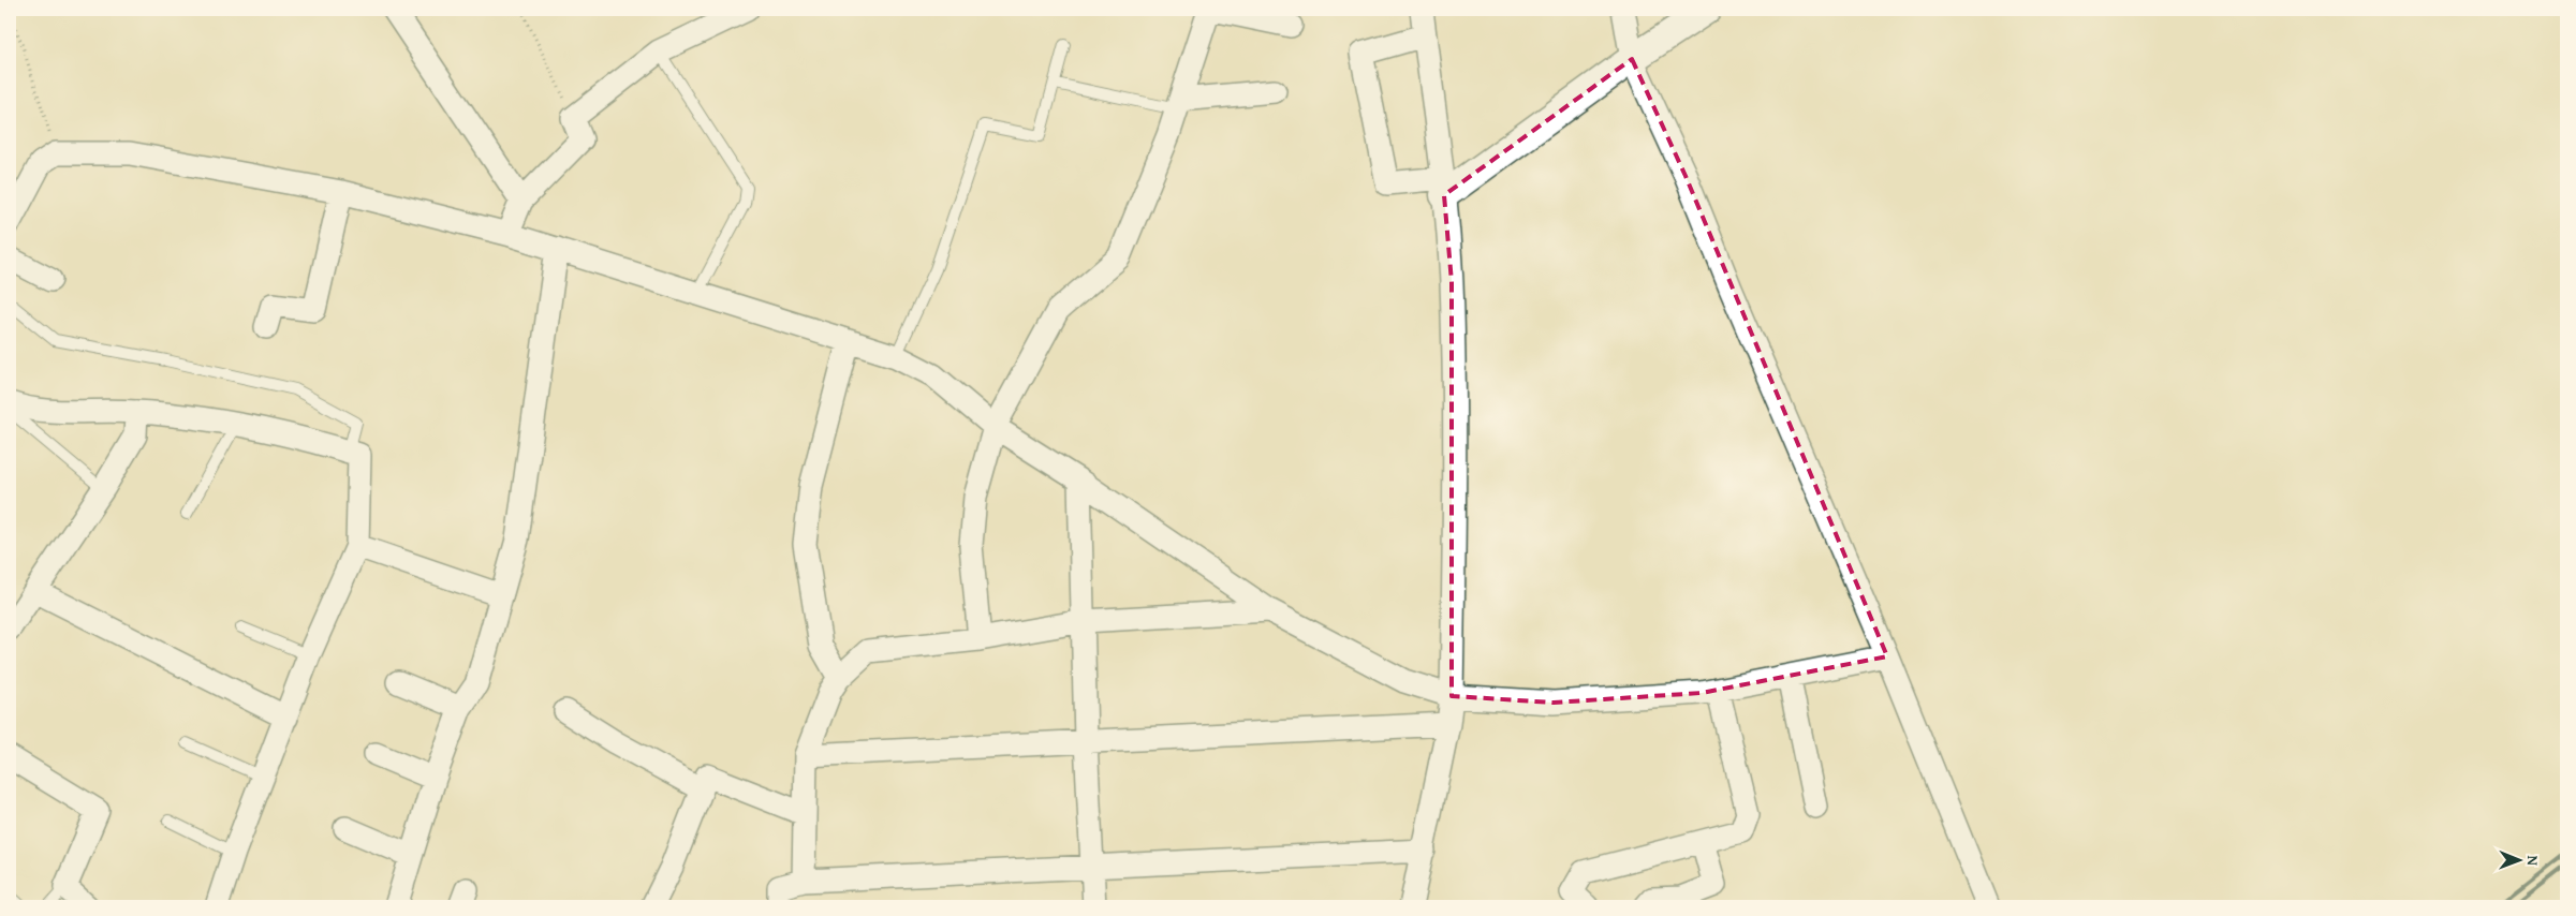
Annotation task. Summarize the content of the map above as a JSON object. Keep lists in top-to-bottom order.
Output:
{
  "north": "right"
}
